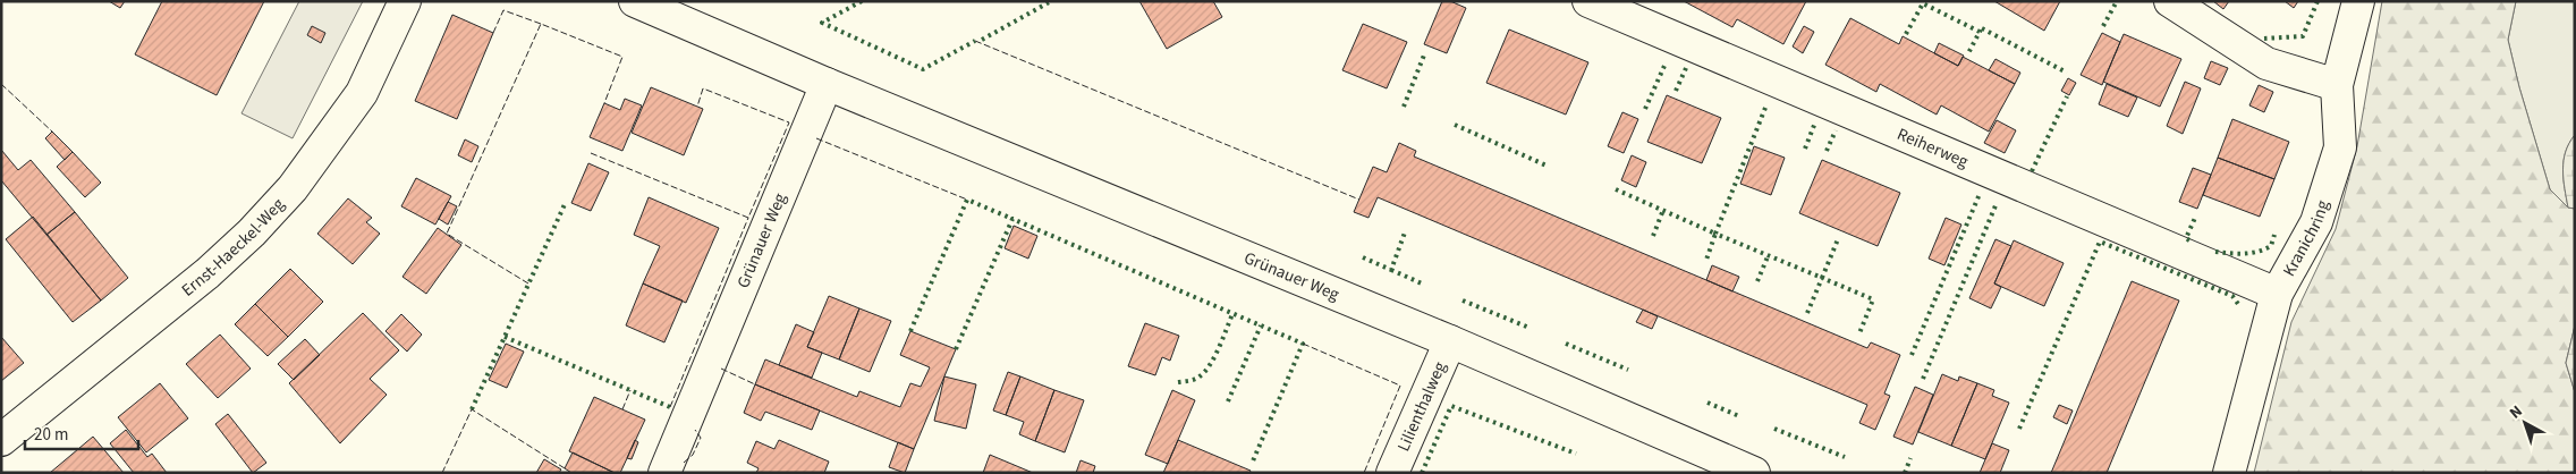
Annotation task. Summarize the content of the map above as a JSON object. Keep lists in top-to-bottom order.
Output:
{
  "streets": {
    "street": [
      "Reiherweg",
      "Kranichring",
      "Grünauer Weg",
      "Ernst-Haeckel-Weg",
      "Lilienthalweg"
    ]
  },
  "crossings": [
    ["Reiherweg", "Kranichring"],
    ["Grünauer Weg", "Lilienthalweg"]
  ],
  "scale_bar": "20 m",
  "north": "top left"
}
